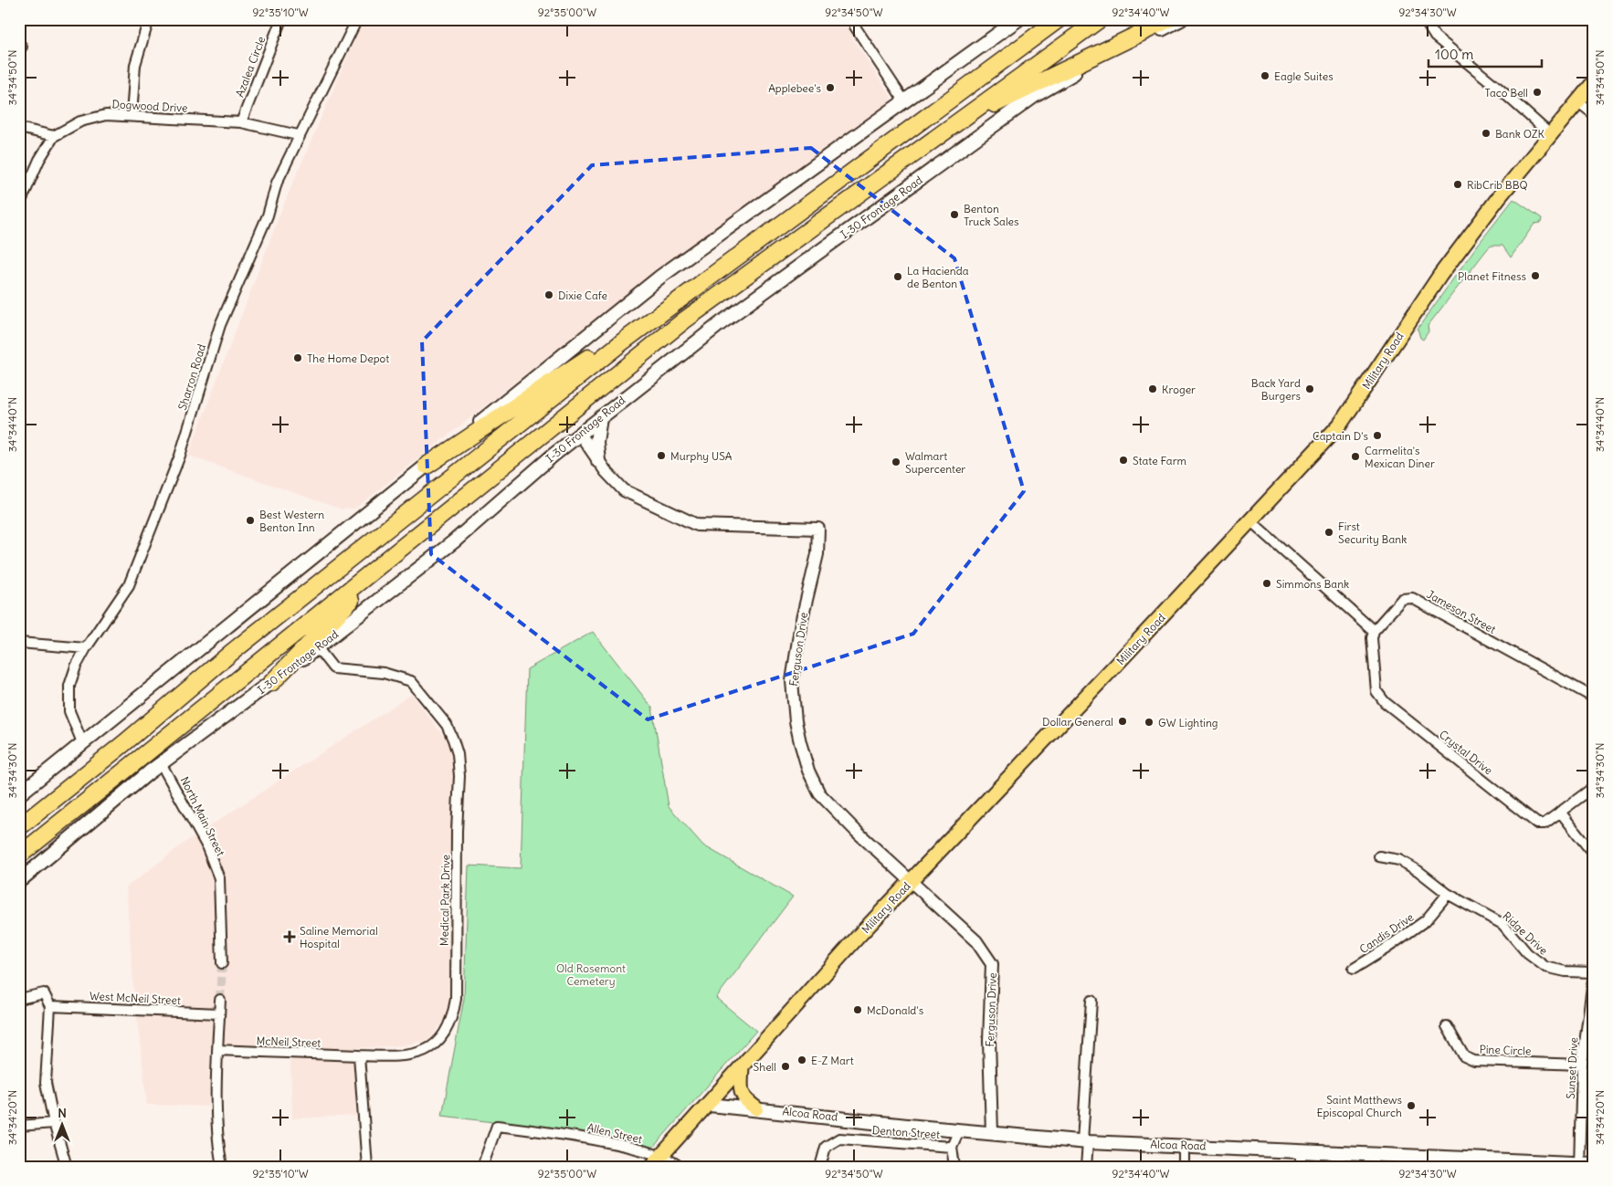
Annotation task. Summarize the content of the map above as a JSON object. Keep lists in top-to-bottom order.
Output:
{
  "streets": {
    "main road": ["I-30 Frontage Road", "Military Road", "Alcoa Road"],
    "street": [
      "Azalea Circle",
      "Dogwood Drive",
      "Sharron Road",
      "Jameson Street",
      "Ferguson Drive",
      "Crystal Drive",
      "North Main Street",
      "Medical Park Drive",
      "Candis Drive",
      "Ridge Drive",
      "West McNeil Street",
      "McNeil Street",
      "Pine Circle",
      "Sunset Drive",
      "Denton Street",
      "Allen Street"
    ]
  },
  "crossings": [
    ["Azalea Circle", "Dogwood Drive"],
    ["Dogwood Drive", "Sharron Road"],
    ["I-30 Frontage Road", "Ferguson Drive"],
    ["I-30 Frontage Road", "North Main Street"],
    ["I-30 Frontage Road", "Medical Park Drive"],
    ["Military Road", "Ferguson Drive"],
    ["Military Road", "Alcoa Road"],
    ["Military Road", "Allen Street"],
    ["Jameson Street", "Crystal Drive"],
    ["Ferguson Drive", "Alcoa Road"],
    ["Medical Park Drive", "McNeil Street"],
    ["Candis Drive", "Ridge Drive"],
    ["Ridge Drive", "Sunset Drive"],
    ["Pine Circle", "Sunset Drive"],
    ["Sunset Drive", "Alcoa Road"]
  ],
  "parks": ["Old Rosemont Cemetery"],
  "places": {
    "other": [
      "Eagle Suites",
      "Applebee's",
      "Taco Bell",
      "Bank OZK",
      "RibCrib BBQ",
      "Benton Truck Sales",
      "Planet Fitness",
      "La Hacienda de Benton",
      "Dixie Cafe",
      "The Home Depot",
      "Kroger",
      "Back Yard Burgers",
      "Captain D's",
      "Murphy USA",
      "Carmelita's Mexican Diner",
      "State Farm",
      "Walmart Supercenter",
      "Best Western Benton Inn",
      "First Security Bank",
      "Simmons Bank",
      "Dollar General",
      "GW Lighting",
      "McDonald's",
      "E-Z Mart",
      "Shell",
      "Saint Matthews Episcopal Church"
    ],
    "health": ["Saline Memorial Hospital"]
  },
  "scale_bar": "100 m",
  "north": "top",
  "coordinates": [
    "92°35'10\"W",
    "92°35'00\"W",
    "92°34'50\"W",
    "92°34'40\"W",
    "92°34'30\"W",
    "34°34'50\"N",
    "34°34'40\"N",
    "34°34'30\"N",
    "34°34'20\"N"
  ]
}
